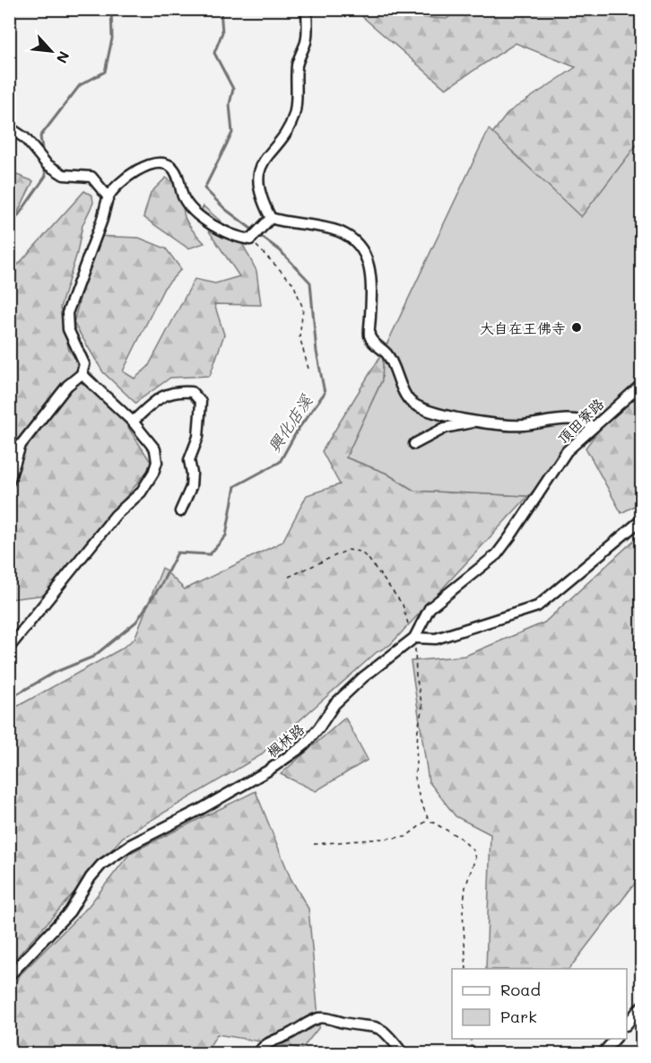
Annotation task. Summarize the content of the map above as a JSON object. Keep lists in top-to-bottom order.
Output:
{
  "streets": {
    "street": ["頂田寮路", "楓林路"]
  },
  "crossings": [
    ["頂田寮路", "楓林路"]
  ],
  "water": ["興化店溪"],
  "places": ["大自在王佛寺"],
  "legend": ["Road", "Park"],
  "north": "bottom right"
}
